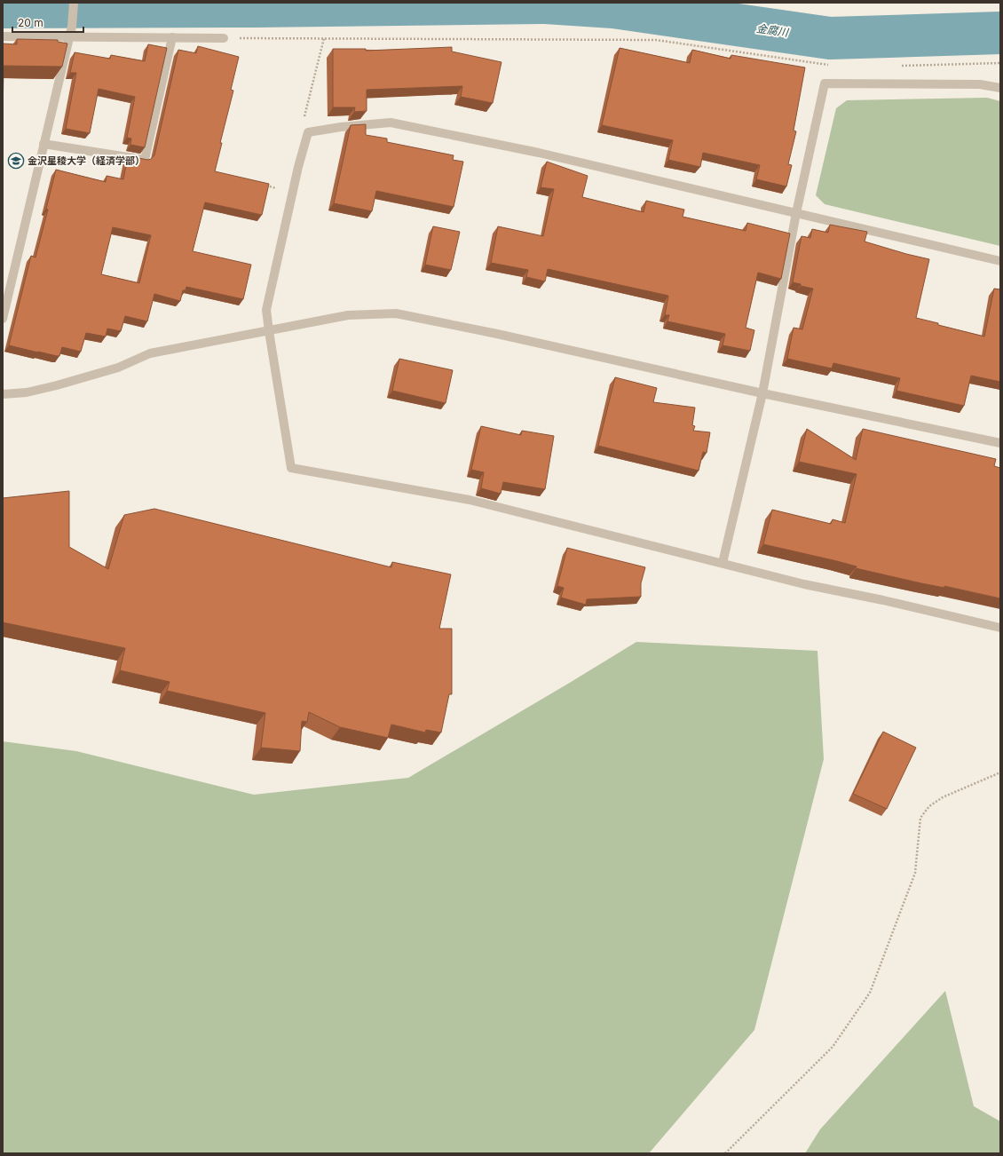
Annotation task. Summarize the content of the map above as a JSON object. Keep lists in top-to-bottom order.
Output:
{
  "water": ["金腐川"],
  "places": {
    "school or university": ["金沢星稜大学（経済学部）"]
  },
  "scale_bar": "20 m"
}
